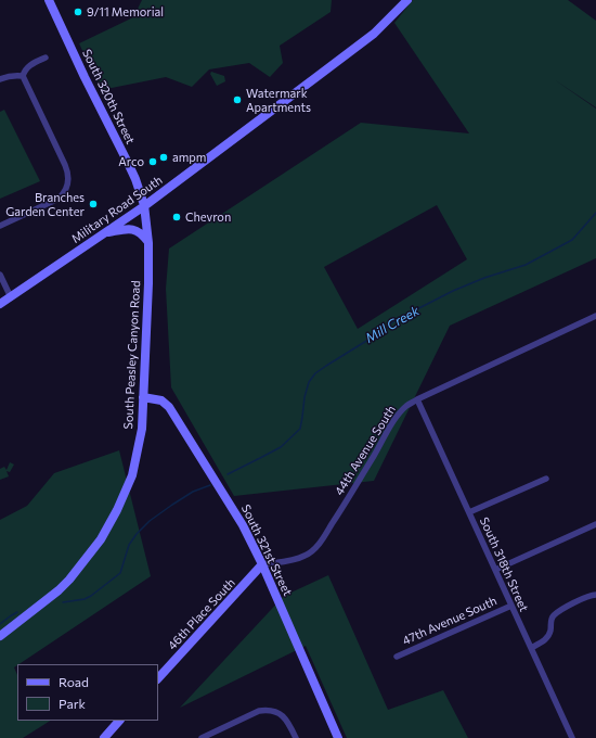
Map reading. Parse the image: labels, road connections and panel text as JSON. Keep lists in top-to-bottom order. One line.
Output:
{"streets":{"main road":["South 320th Street","Military Road South","South Peasley Canyon Road","South 321st Street","46th Place South"],"street":["44th Avenue South","South 318th Street","47th Avenue South"]},"crossings":[["South 320th Street","Military Road South"],["South 320th Street","South Peasley Canyon Road"],["Military Road South","South Peasley Canyon Road"],["South Peasley Canyon Road","South 321st Street"],["44th Avenue South","South 321st Street"],["44th Avenue South","South 318th Street"],["44th Avenue South","46th Place South"],["South 321st Street","46th Place South"],["South 318th Street","47th Avenue South"]],"water":["Mill Creek"],"places":["9/11 Memorial","Watermark Apartments","ampm","Arco","Branches Garden Center","Chevron"],"legend":["Road","Park"]}
